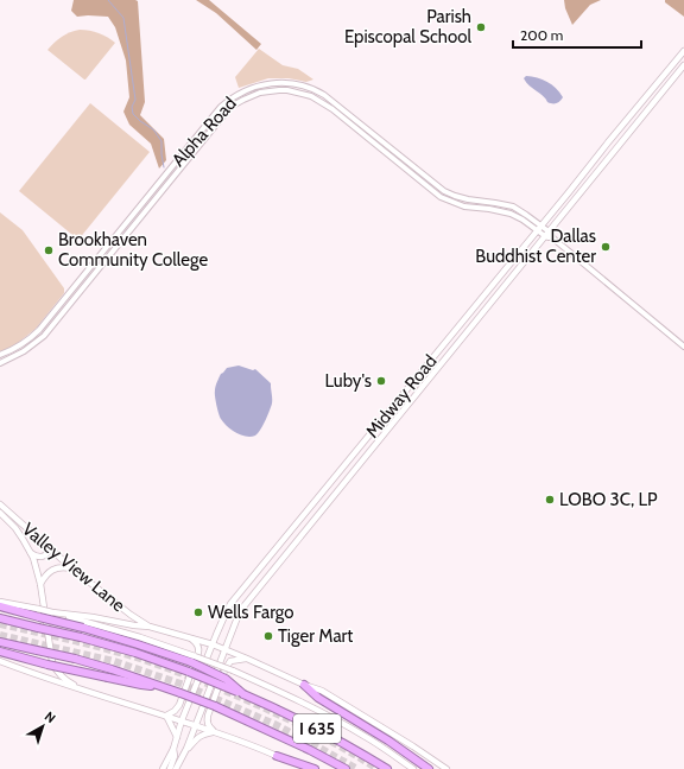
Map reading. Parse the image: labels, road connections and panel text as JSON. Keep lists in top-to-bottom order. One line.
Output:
{"streets":{"highway":["I 635"],"main road":["Midway Road","Valley View Lane"],"street":["Alpha Road"]},"crossings":[["Alpha Road","Midway Road"]],"places":["Parish Episcopal School","Dallas Buddhist Center","Brookhaven Community College","Luby's","LOBO 3C, LP","Wells Fargo","Tiger Mart"],"scale_bar":"200 m","north":"top right"}
